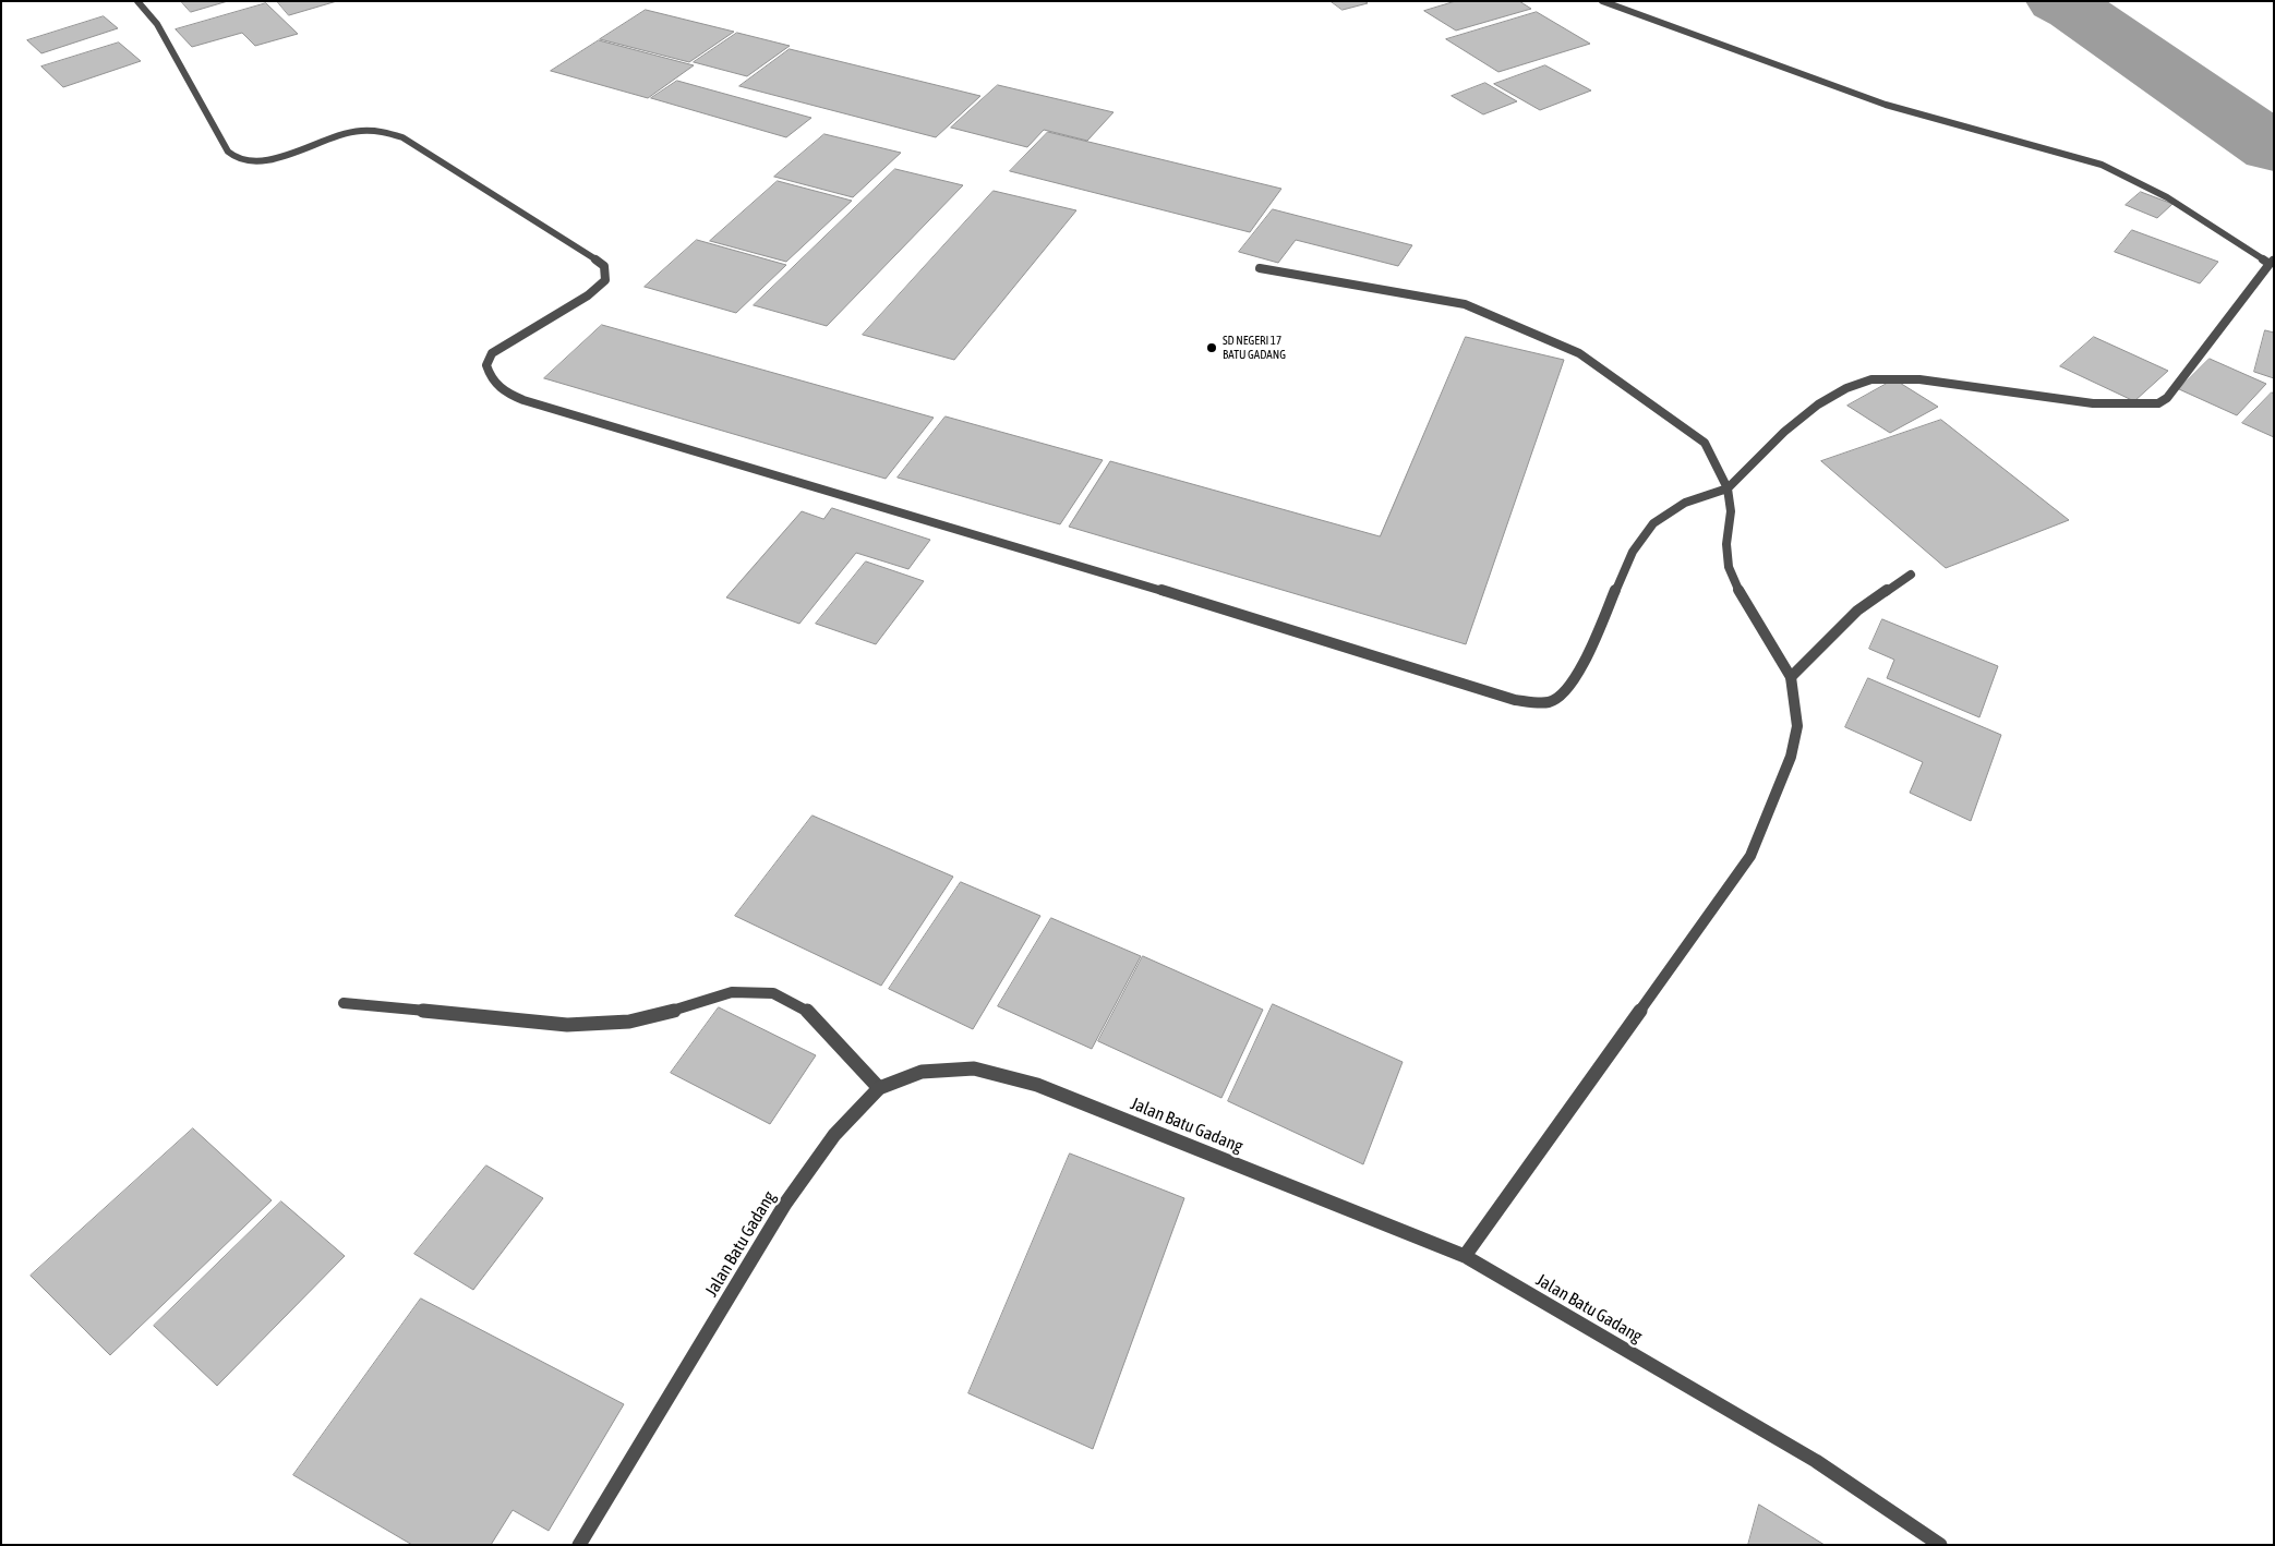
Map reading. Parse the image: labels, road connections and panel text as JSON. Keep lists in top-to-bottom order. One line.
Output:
{"streets":{"street":["Jalan Batu Gadang"]},"places":["SD NEGERI 17 BATU GADANG"]}
